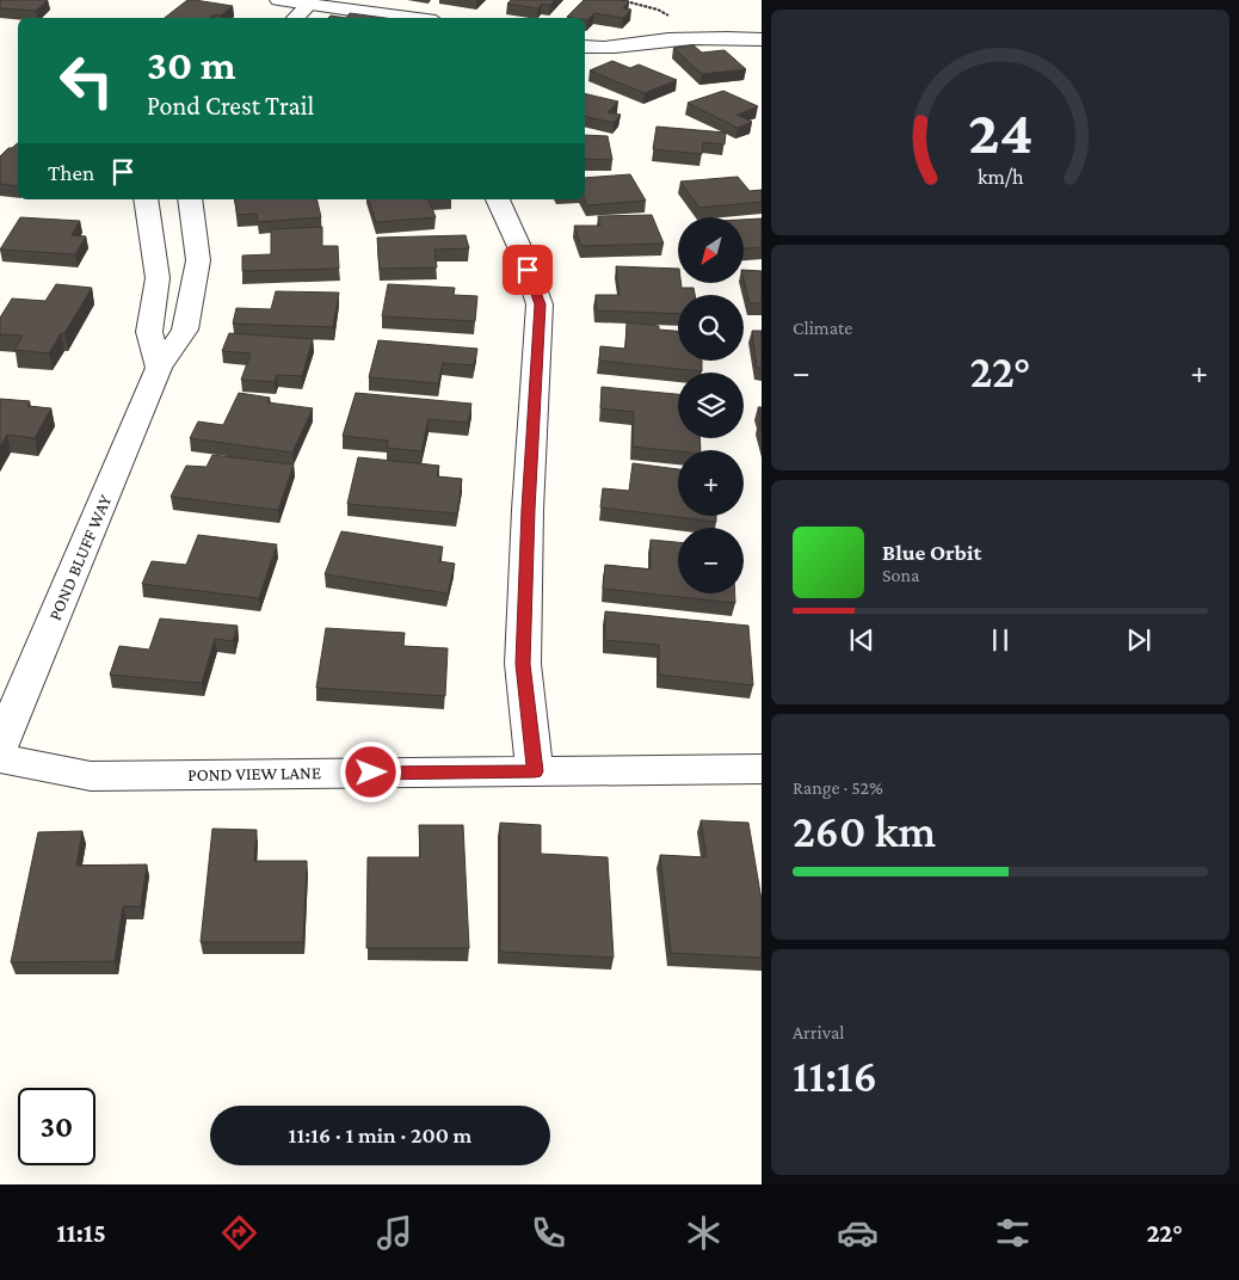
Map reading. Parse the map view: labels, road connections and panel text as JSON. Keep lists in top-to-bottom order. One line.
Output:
{"streets":{"street":["POND BLUFF WAY","POND VIEW LANE"]},"north":"bottom left","page":{"turn":["30 m","Pond Crest Trail"],"then":"Then","map_buttons":["+","−"],"tile":["Climate",["Range · 52%","260 km"],["Arrival","11:16"]],"heat":["−","22°","+"],"song":["Blue Orbit","Sona"],"limit":"30","trip":"11:16 · 1 min · 200 m","tabs":["11:15","22°"],"gauge":["24","km/h"]}}
